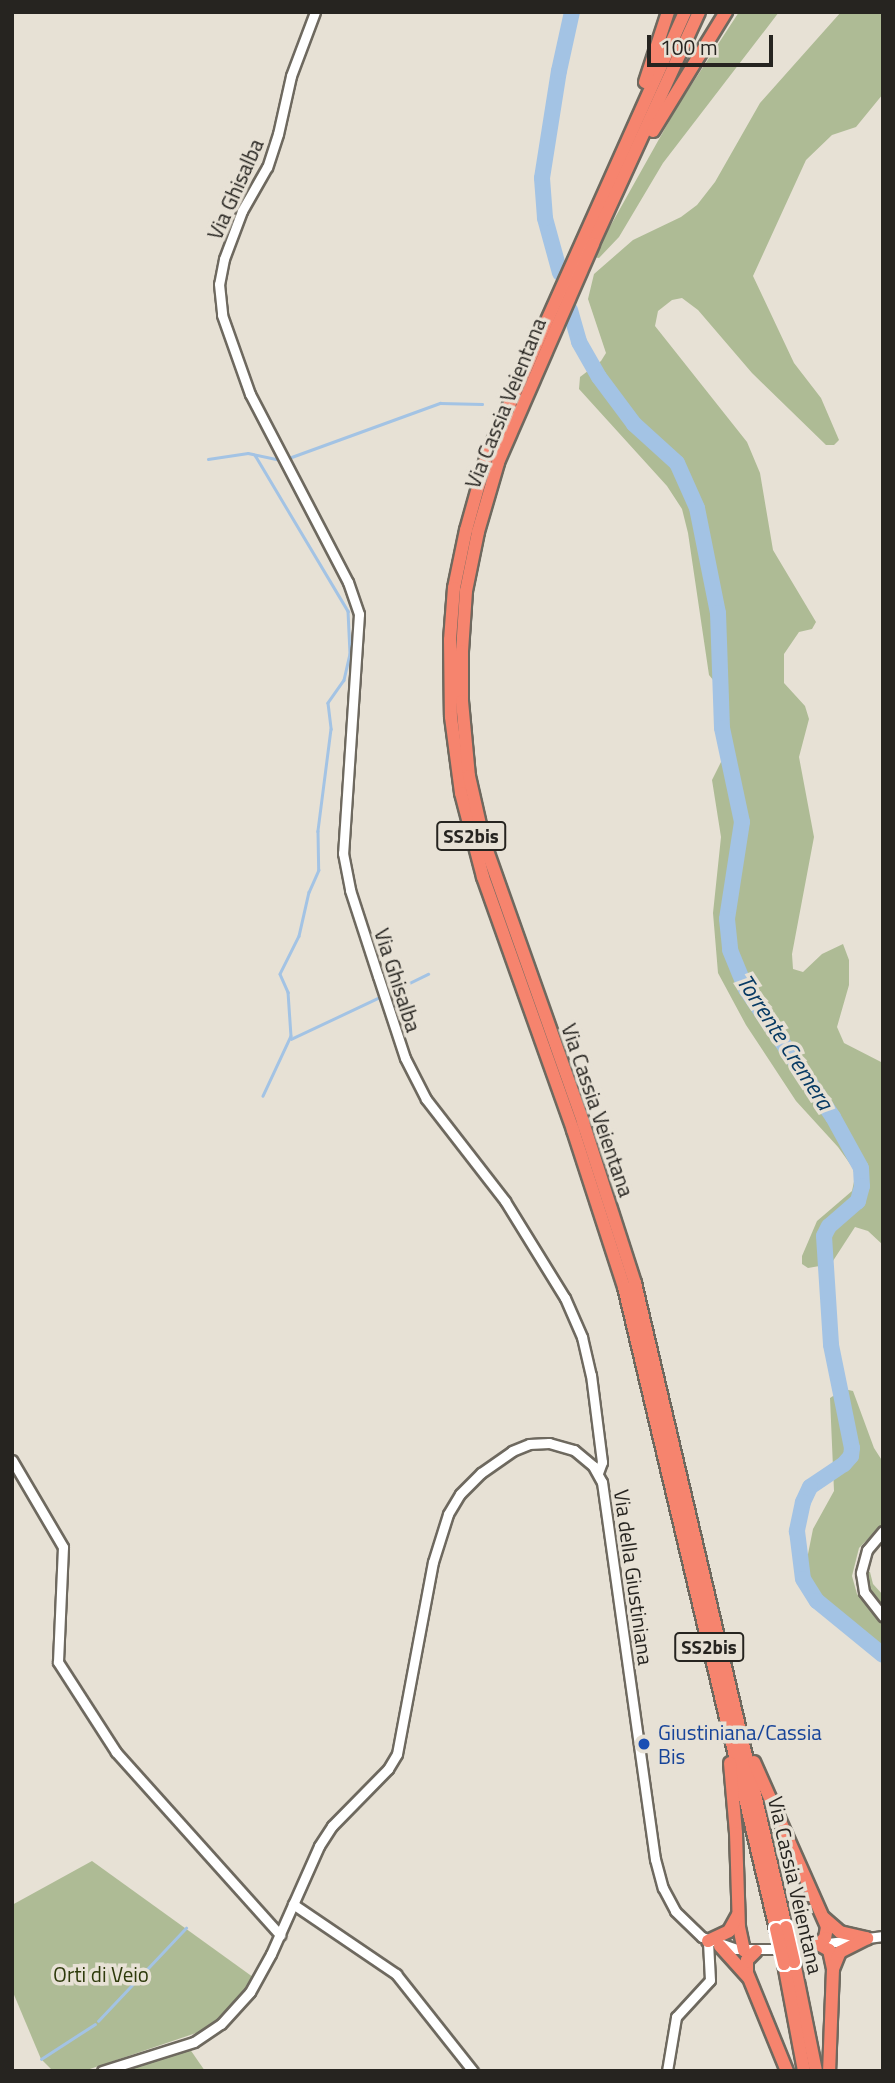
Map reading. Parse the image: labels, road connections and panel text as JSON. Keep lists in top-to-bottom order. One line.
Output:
{"streets":{"highway":["Via Cassia Veientana","SS2bis"],"street":["Via Ghisalba","Via della Giustiniana"]},"crossings":[["Via Ghisalba","Via della Giustiniana"]],"water":["Torrente Cremera"],"parks":["Orti di Veio"],"places":["Giustiniana/Cassia Bis"],"scale_bar":"100 m"}
